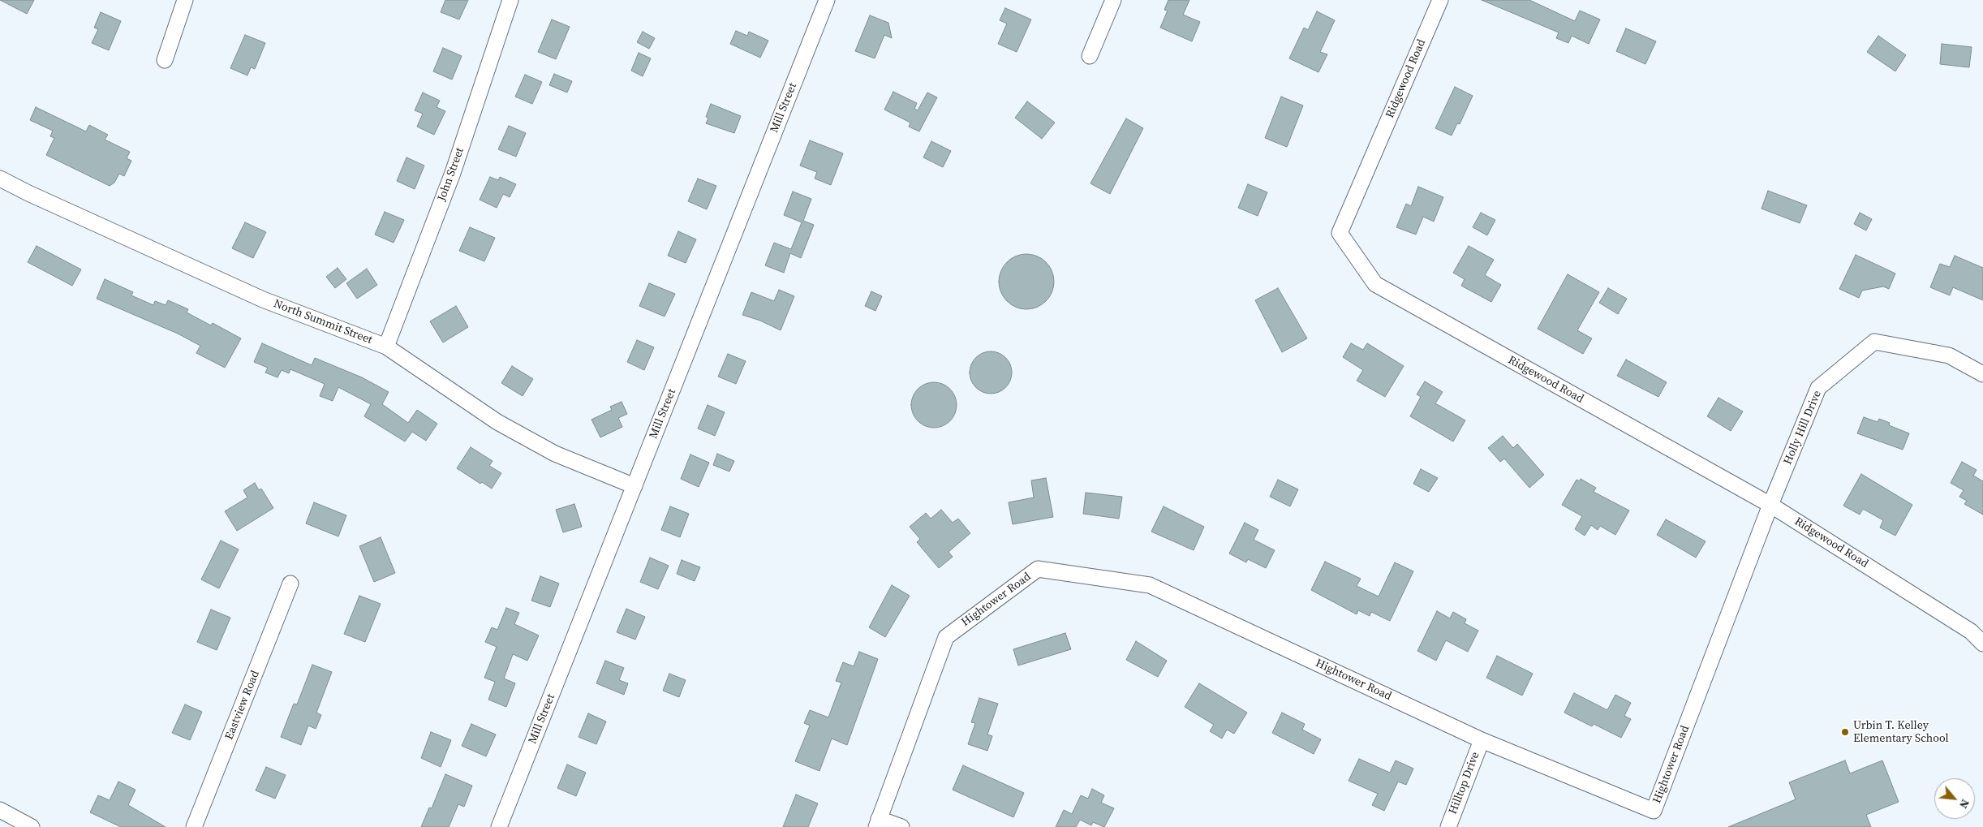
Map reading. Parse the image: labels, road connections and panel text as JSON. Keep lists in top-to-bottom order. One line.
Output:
{"streets":{"street":["Ridgewood Road","Mill Street","John Street","North Summit Street","Holly Hill Drive","Hightower Road","Eastview Road","Hilltop Drive"]},"crossings":[["Ridgewood Road","Holly Hill Drive"],["Ridgewood Road","Hightower Road"],["Mill Street","North Summit Street"],["John Street","North Summit Street"],["Holly Hill Drive","Hightower Road"],["Hightower Road","Hilltop Drive"]],"places":["Urbin T. Kelley Elementary School"],"north":"bottom right"}
